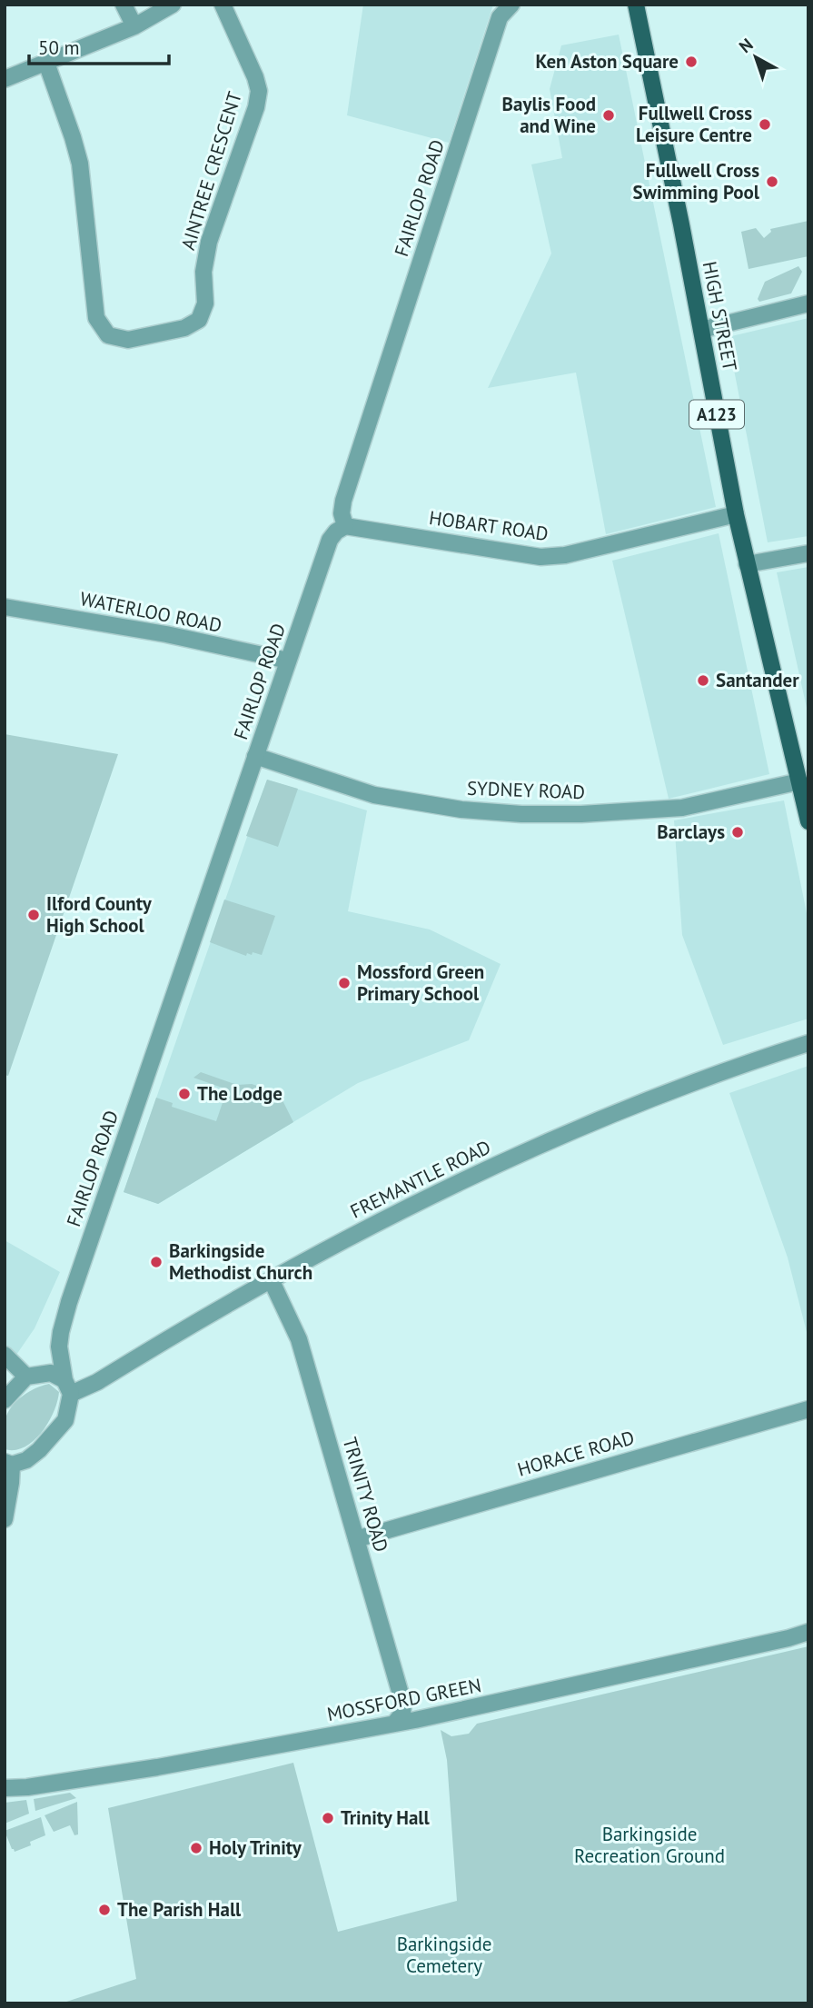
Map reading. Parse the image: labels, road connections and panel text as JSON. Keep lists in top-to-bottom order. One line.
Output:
{"streets":{"main road":["HIGH STREET","A123"],"street":["AINTREE CRESCENT","FAIRLOP ROAD","HOBART ROAD","WATERLOO ROAD","SYDNEY ROAD","FREMANTLE ROAD","HORACE ROAD","TRINITY ROAD","MOSSFORD GREEN"]},"crossings":[["FAIRLOP ROAD","HOBART ROAD"],["FAIRLOP ROAD","WATERLOO ROAD"],["FAIRLOP ROAD","SYDNEY ROAD"],["FAIRLOP ROAD","FREMANTLE ROAD"],["HIGH STREET","HOBART ROAD"],["HIGH STREET","SYDNEY ROAD"],["FREMANTLE ROAD","TRINITY ROAD"],["HORACE ROAD","TRINITY ROAD"],["TRINITY ROAD","MOSSFORD GREEN"]],"parks":["Barkingside Recreation Ground","Barkingside Cemetery"],"places":["Ken Aston Square","Baylis Food and Wine","Fullwell Cross Leisure Centre","Fullwell Cross Swimming Pool","Santander","Barclays","Ilford County High School","Mossford Green Primary School","The Lodge","Barkingside Methodist Church","Trinity Hall","Holy Trinity","The Parish Hall"],"scale_bar":"50 m","north":"top left"}
